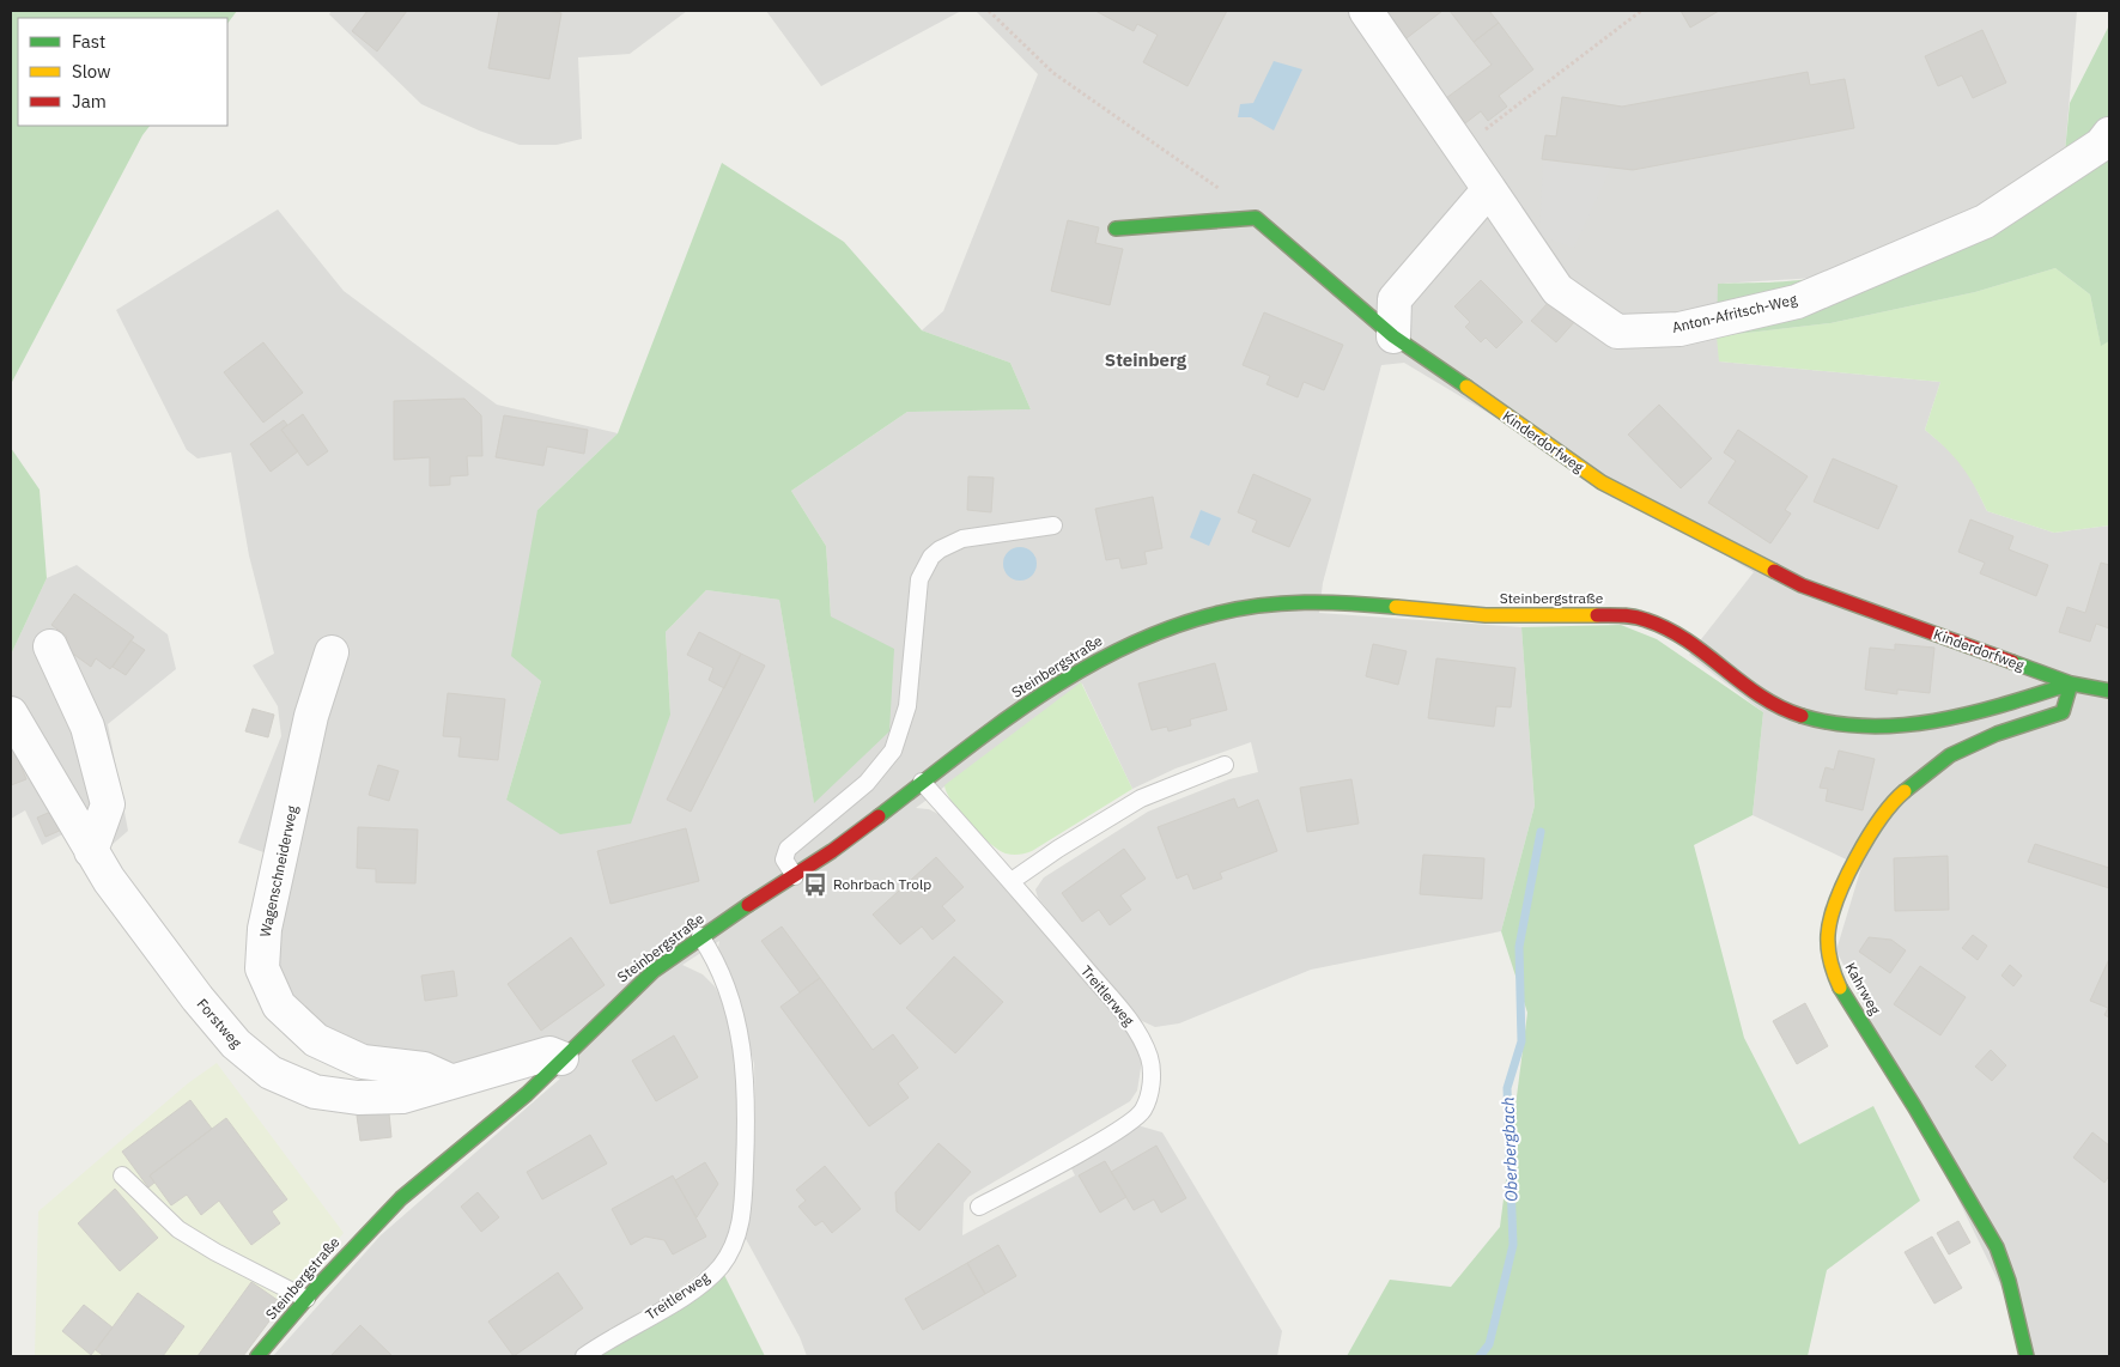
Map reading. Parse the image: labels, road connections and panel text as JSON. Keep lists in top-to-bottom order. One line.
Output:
{"streets":{"main road":["Kinderdorfweg","Steinbergstraße","Kahrweg"],"street":["Anton-Afritsch-Weg","Wagenschneiderweg","Forstweg"],"lane":["Treitlerweg"]},"crossings":[["Kinderdorfweg","Steinbergstraße"],["Kinderdorfweg","Kahrweg"],["Steinbergstraße","Kahrweg"],["Steinbergstraße","Treitlerweg"],["Steinbergstraße","Forstweg"],["Wagenschneiderweg","Forstweg"]],"districts":["Steinberg"],"water":["Oberbergbach"],"places":{"bus stop":["Rohrbach Trolp"]},"legend":["Fast","Slow","Jam"]}
